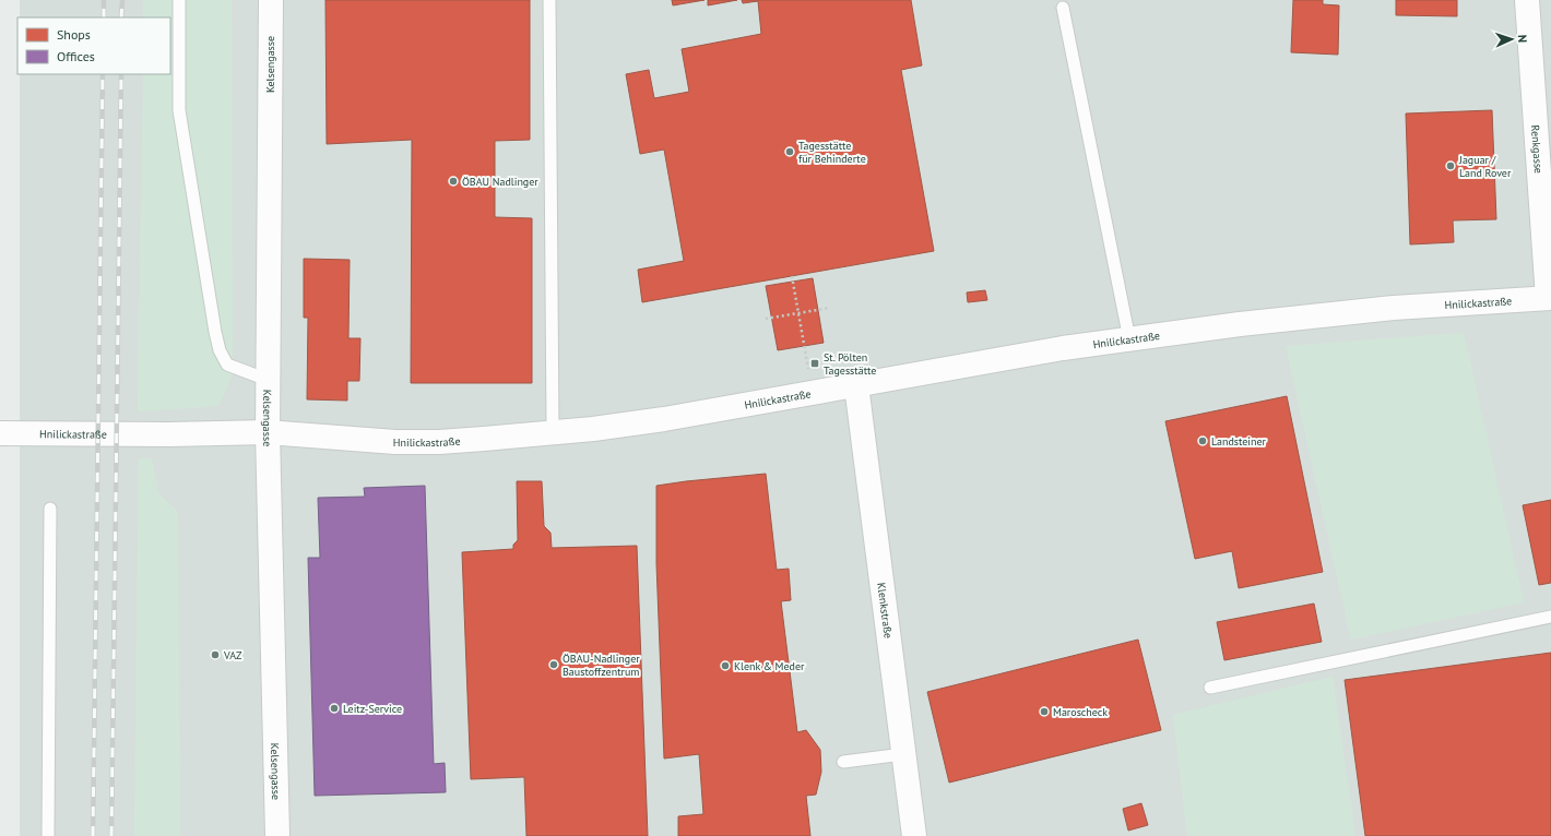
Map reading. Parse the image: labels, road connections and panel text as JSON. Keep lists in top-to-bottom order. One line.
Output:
{"streets":{"street":["Kelsengasse","Renkgasse","Hnilickastraße","Klenkstraße"]},"crossings":[["Kelsengasse","Hnilickastraße"],["Renkgasse","Hnilickastraße"],["Hnilickastraße","Klenkstraße"]],"places":{"other":["Tagesstätte für Behinderte","Jaguar / Land Rover","ÖBAU Nadlinger","Landsteiner","VAZ","ÖBAU-Nadlinger Baustoffzentrum","Klenk & Meder","Leitz-Service","Maroscheck"],"transit":["St. Pölten Tagesstätte"]},"legend":["Shops","Offices"],"north":"right"}
